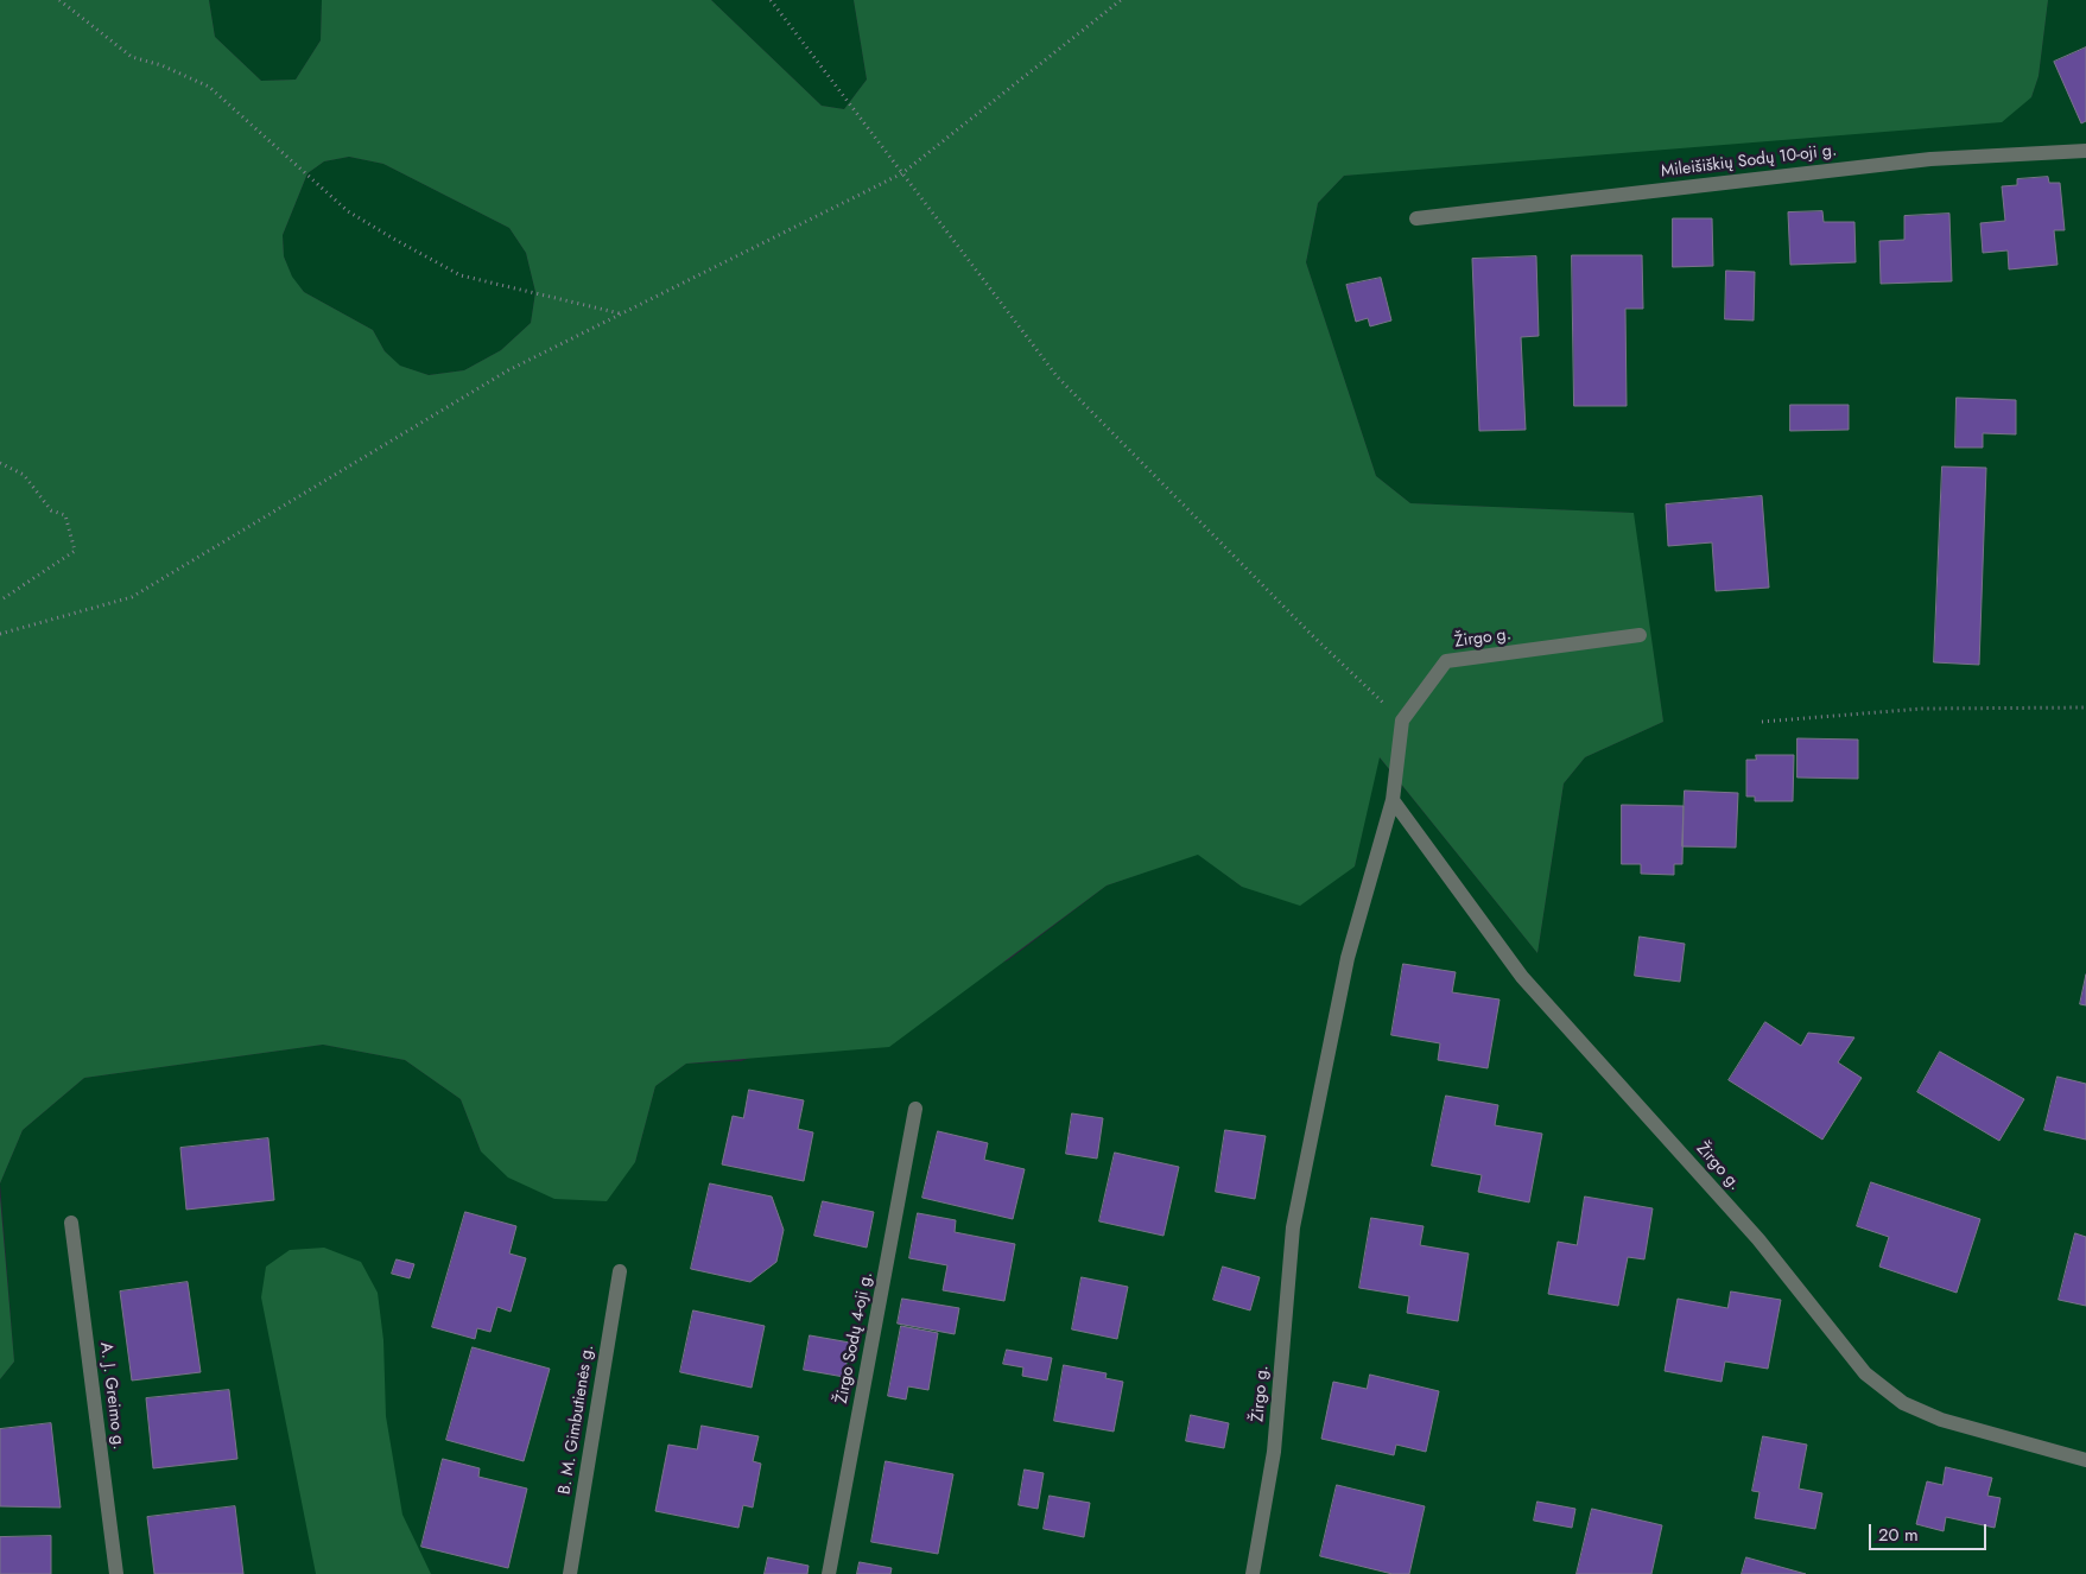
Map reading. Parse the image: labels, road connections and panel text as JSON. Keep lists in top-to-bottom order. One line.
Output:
{"streets":{"street":["Mileišiškių Sodų 10-oji g.","Žirgo g.","Žirgo Sodų 4-oji g.","A. J. Greimo g.","B. M. Gimbutienės g."]},"scale_bar":"20 m"}
